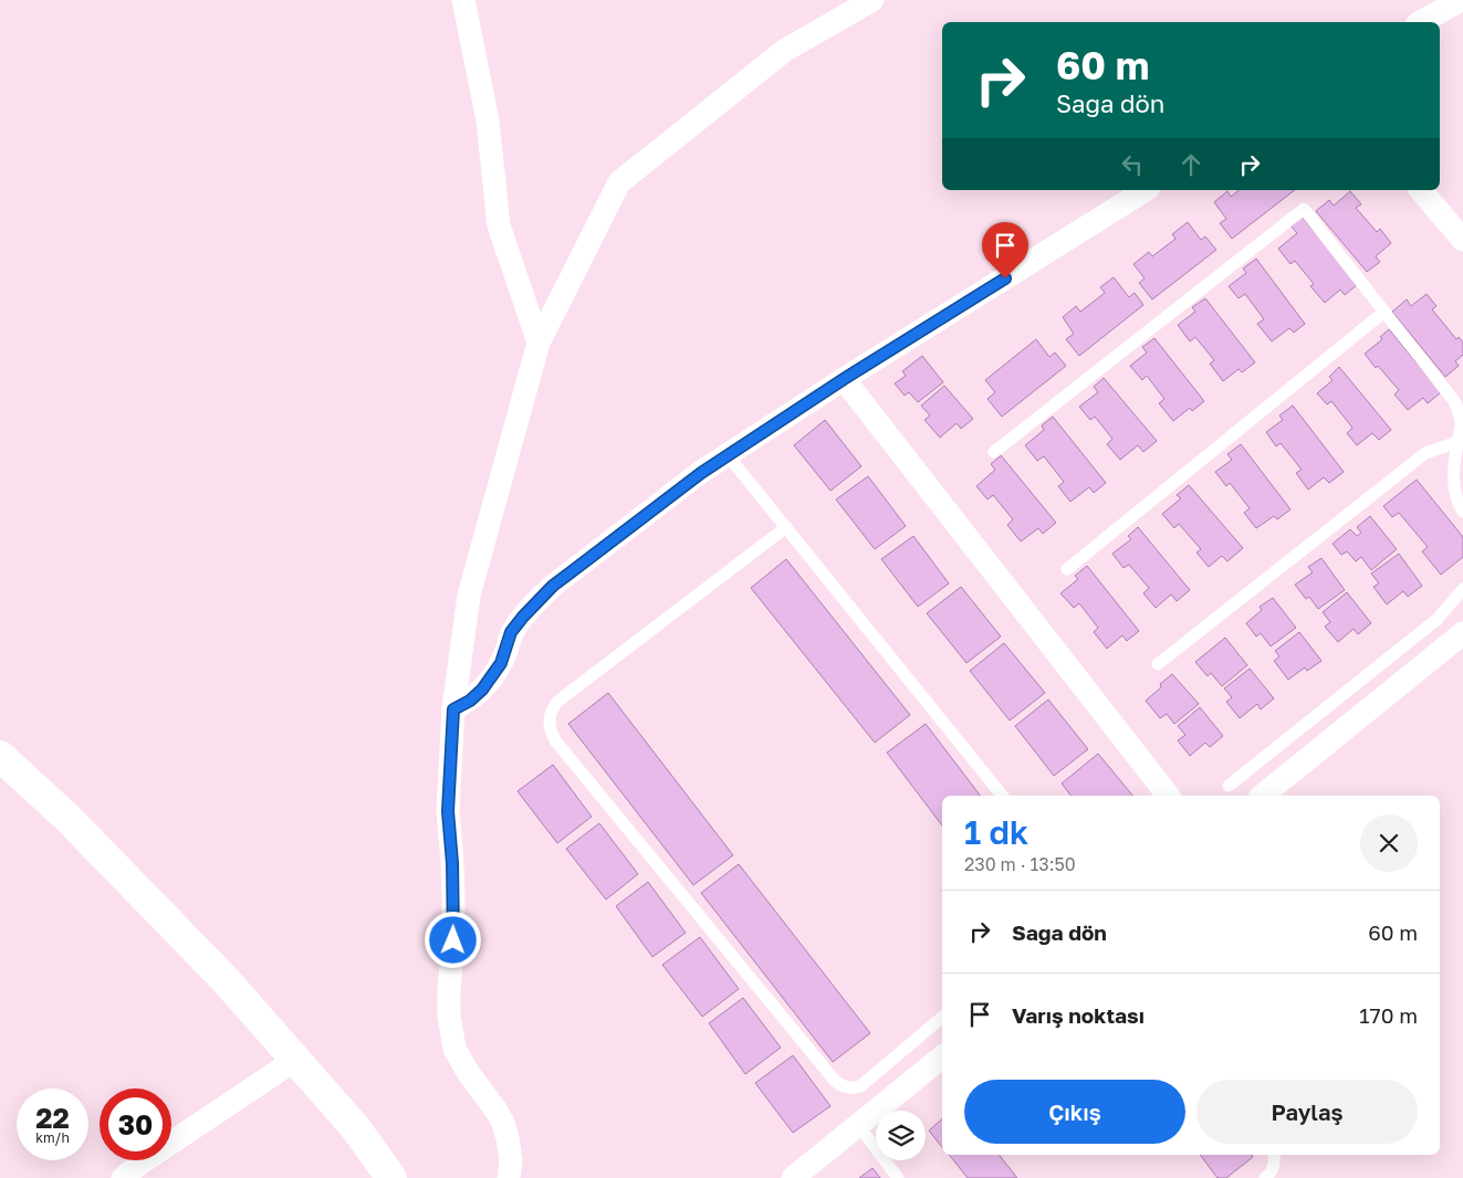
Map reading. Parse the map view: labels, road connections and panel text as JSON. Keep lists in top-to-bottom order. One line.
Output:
{"page":{"turn":["60 m","Sağa dön"],"heading":["1 dk","230 m · 13:50"],"list":[{"name":"Sağa dön","value":"60 m"},{"name":"Varış noktası","value":"170 m"}],"buttons":["Çıkış","Paylaş"],"speed":"22 km/h","limit":"30"}}
